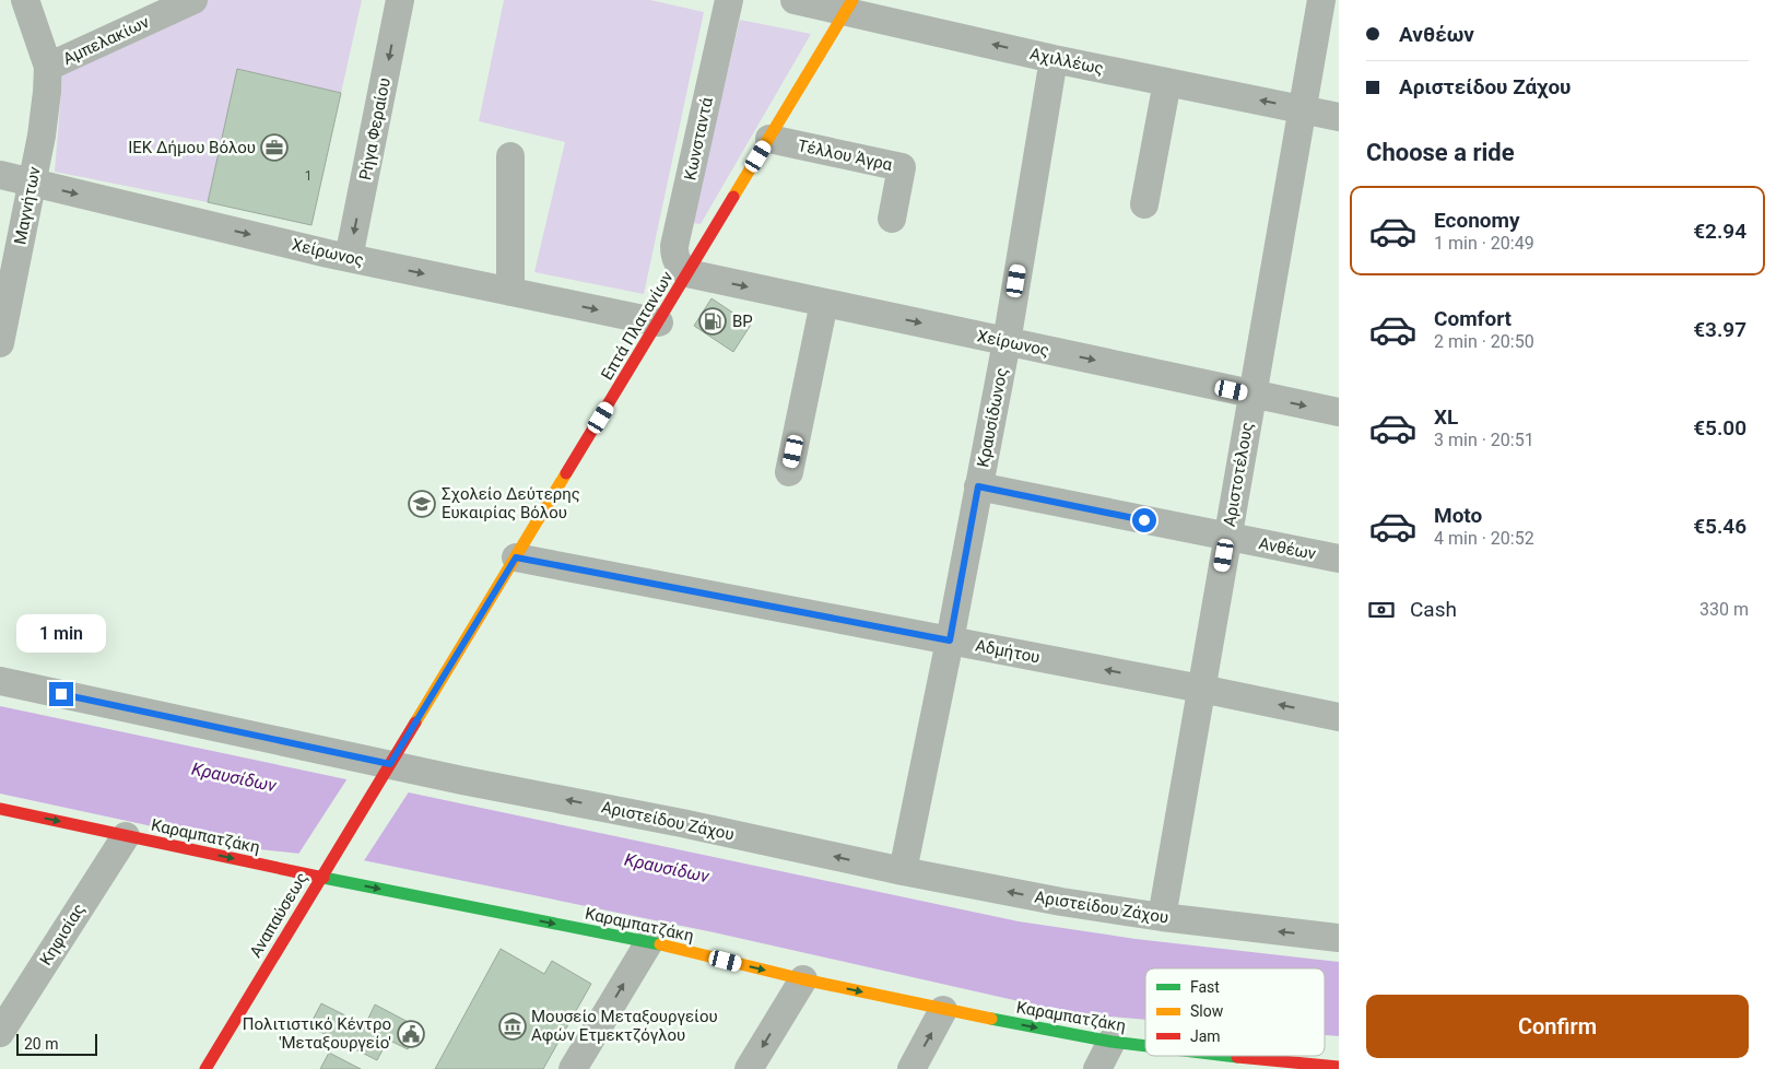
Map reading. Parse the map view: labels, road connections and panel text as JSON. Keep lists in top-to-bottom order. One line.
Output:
{"streets":{"street":["Αμπελακίων","Αχιλλέως","Ρήγα Φεραίου","Κωνσταντά","Τέλλου Άγρα","Μαγνήτων","Χείρωνος","Επτά Πλατανίων","Κραυσίδωνος","Αριστοτέλους","Ανθέων","Αδμήτου","Αριστείδου Ζάχου","Καραμπατζάκη","Αναπαύσεως","Κηφισίας"]},"crossings":[["Αμπελακίων","Μαγνήτων"],["Αχιλλέως","Επτά Πλατανίων"],["Αχιλλέως","Κραυσίδωνος"],["Αχιλλέως","Αριστοτέλους"],["Ρήγα Φεραίου","Χείρωνος"],["Κωνσταντά","Χείρωνος"],["Κωνσταντά","Επτά Πλατανίων"],["Τέλλου Άγρα","Επτά Πλατανίων"],["Μαγνήτων","Χείρωνος"],["Χείρωνος","Επτά Πλατανίων"],["Χείρωνος","Κραυσίδωνος"],["Χείρωνος","Αριστοτέλους"],["Επτά Πλατανίων","Αδμήτου"],["Επτά Πλατανίων","Αριστείδου Ζάχου"],["Επτά Πλατανίων","Αναπαύσεως"],["Κραυσίδωνος","Ανθέων"],["Κραυσίδωνος","Αδμήτου"],["Κραυσίδωνος","Αριστείδου Ζάχου"],["Αριστοτέλους","Ανθέων"],["Αριστοτέλους","Αδμήτου"],["Αριστοτέλους","Αριστείδου Ζάχου"],["Αριστείδου Ζάχου","Αναπαύσεως"],["Καραμπατζάκη","Αναπαύσεως"],["Καραμπατζάκη","Κηφισίας"]],"one_way":["Αχιλλέως","Χείρωνος","Αδμήτου","Αριστείδου Ζάχου","Καραμπατζάκη"],"water":["Κραυσίδων"],"places":{"office":["ΙΕΚ Δήμου Βόλου"],"fuel station":["BP"],"school or university":["Σχολείο Δεύτερης Ευκαιρίας Βόλου"],"museum":["Μουσείο Μεταξουργείου Αφών Ετμεκτζόγλου"],"public building":["Πολιτιστικό Κέντρο 'Μεταξουργείο'"]},"house_numbers":["1"],"legend":["Fast","Slow","Jam"],"scale_bar":"20 m","page":{"banner":["Ανθέων","Αριστείδου Ζάχου"],"heading":"Choose a ride","list":[{"name":"Economy","note":"1 min · 20:49","value":"€2.94"},{"name":"Comfort","note":"2 min · 20:50","value":"€3.97"},{"name":"XL","note":"3 min · 20:51","value":"€5.00"},{"name":"Moto","note":"4 min · 20:52","value":"€5.46"}],"pay":["Cash","330 m"],"bubble":"1 min","buttons":"Confirm","scale":"20 m"}}
